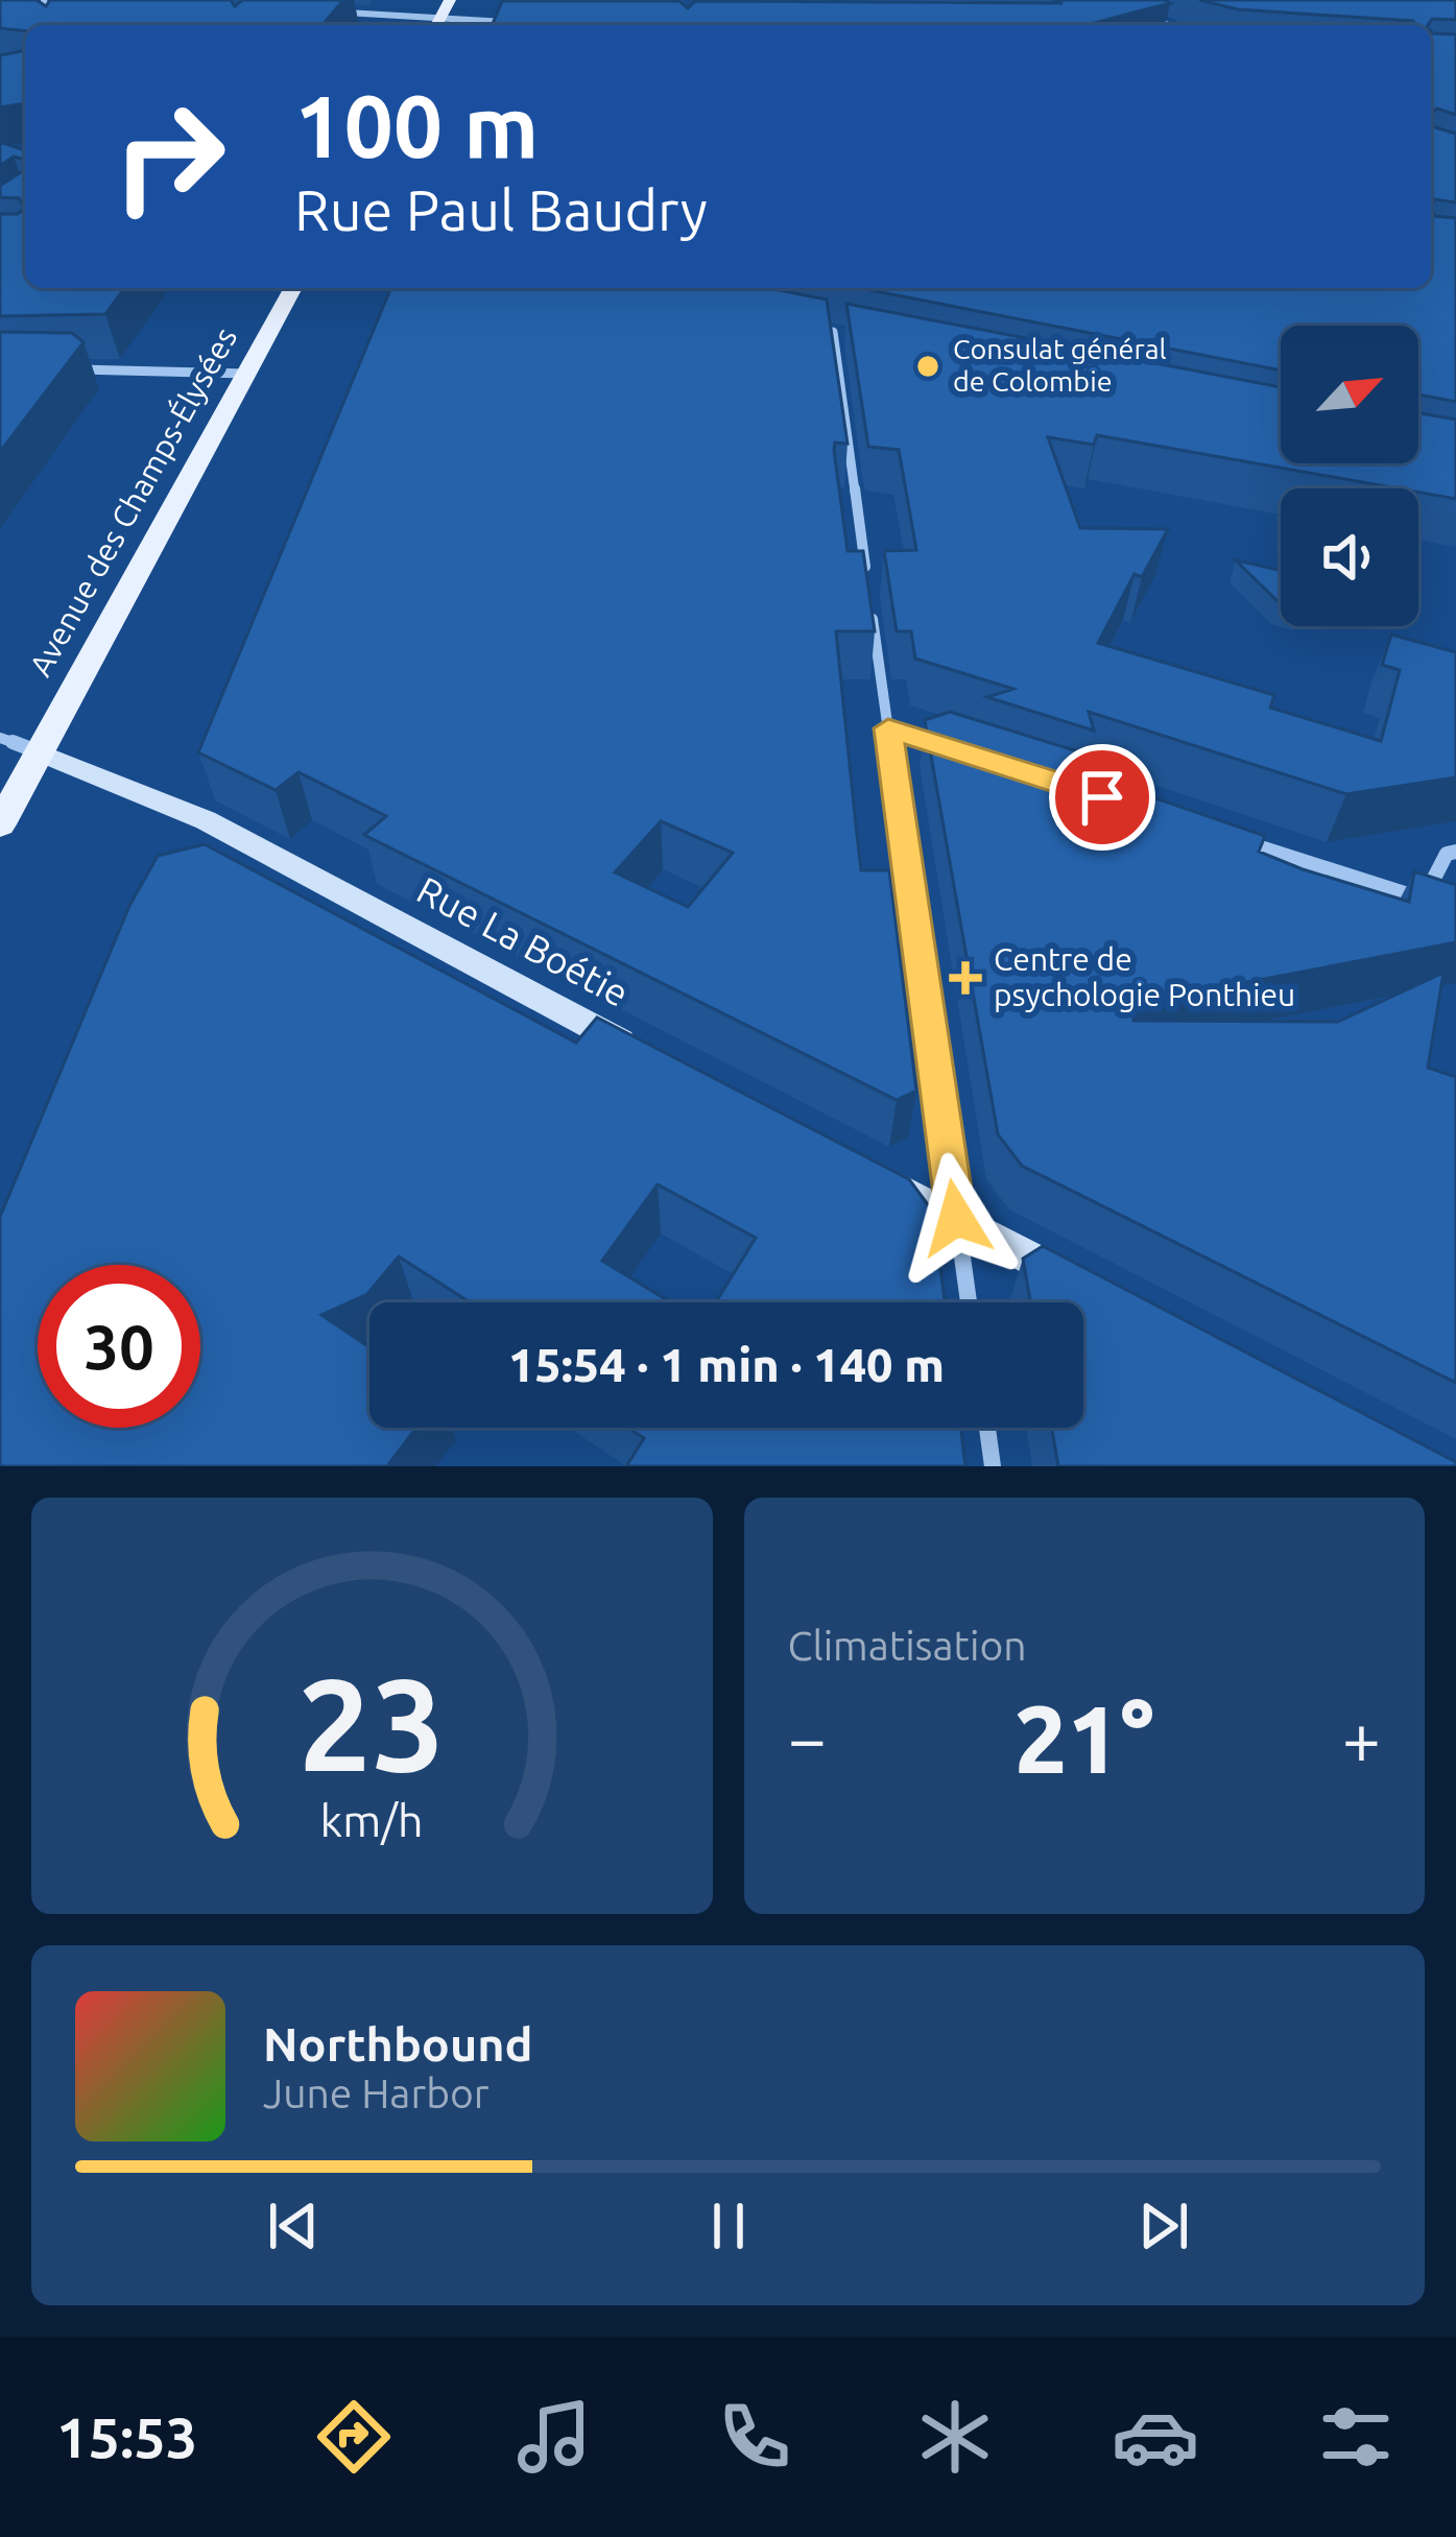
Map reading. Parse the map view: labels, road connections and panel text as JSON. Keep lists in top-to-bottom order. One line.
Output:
{"streets":{"main road":["Avenue des Champs-Élysées"],"street":["Rue La Boétie"]},"crossings":[["Avenue des Champs-Élysées","Rue La Boétie"]],"places":{"other":["Consulat général de Colombie"],"health":["Centre de psychologie Ponthieu"]},"north":"top right","page":{"turn":["100 m","Rue Paul Baudry"],"limit":"30","trip":"15:54 · 1 min · 140 m","tile":"Climatisation","heat":["−","21°","+"],"song":["Northbound","June Harbor"],"tabs":"15:53","gauge":["23","km/h"]}}
